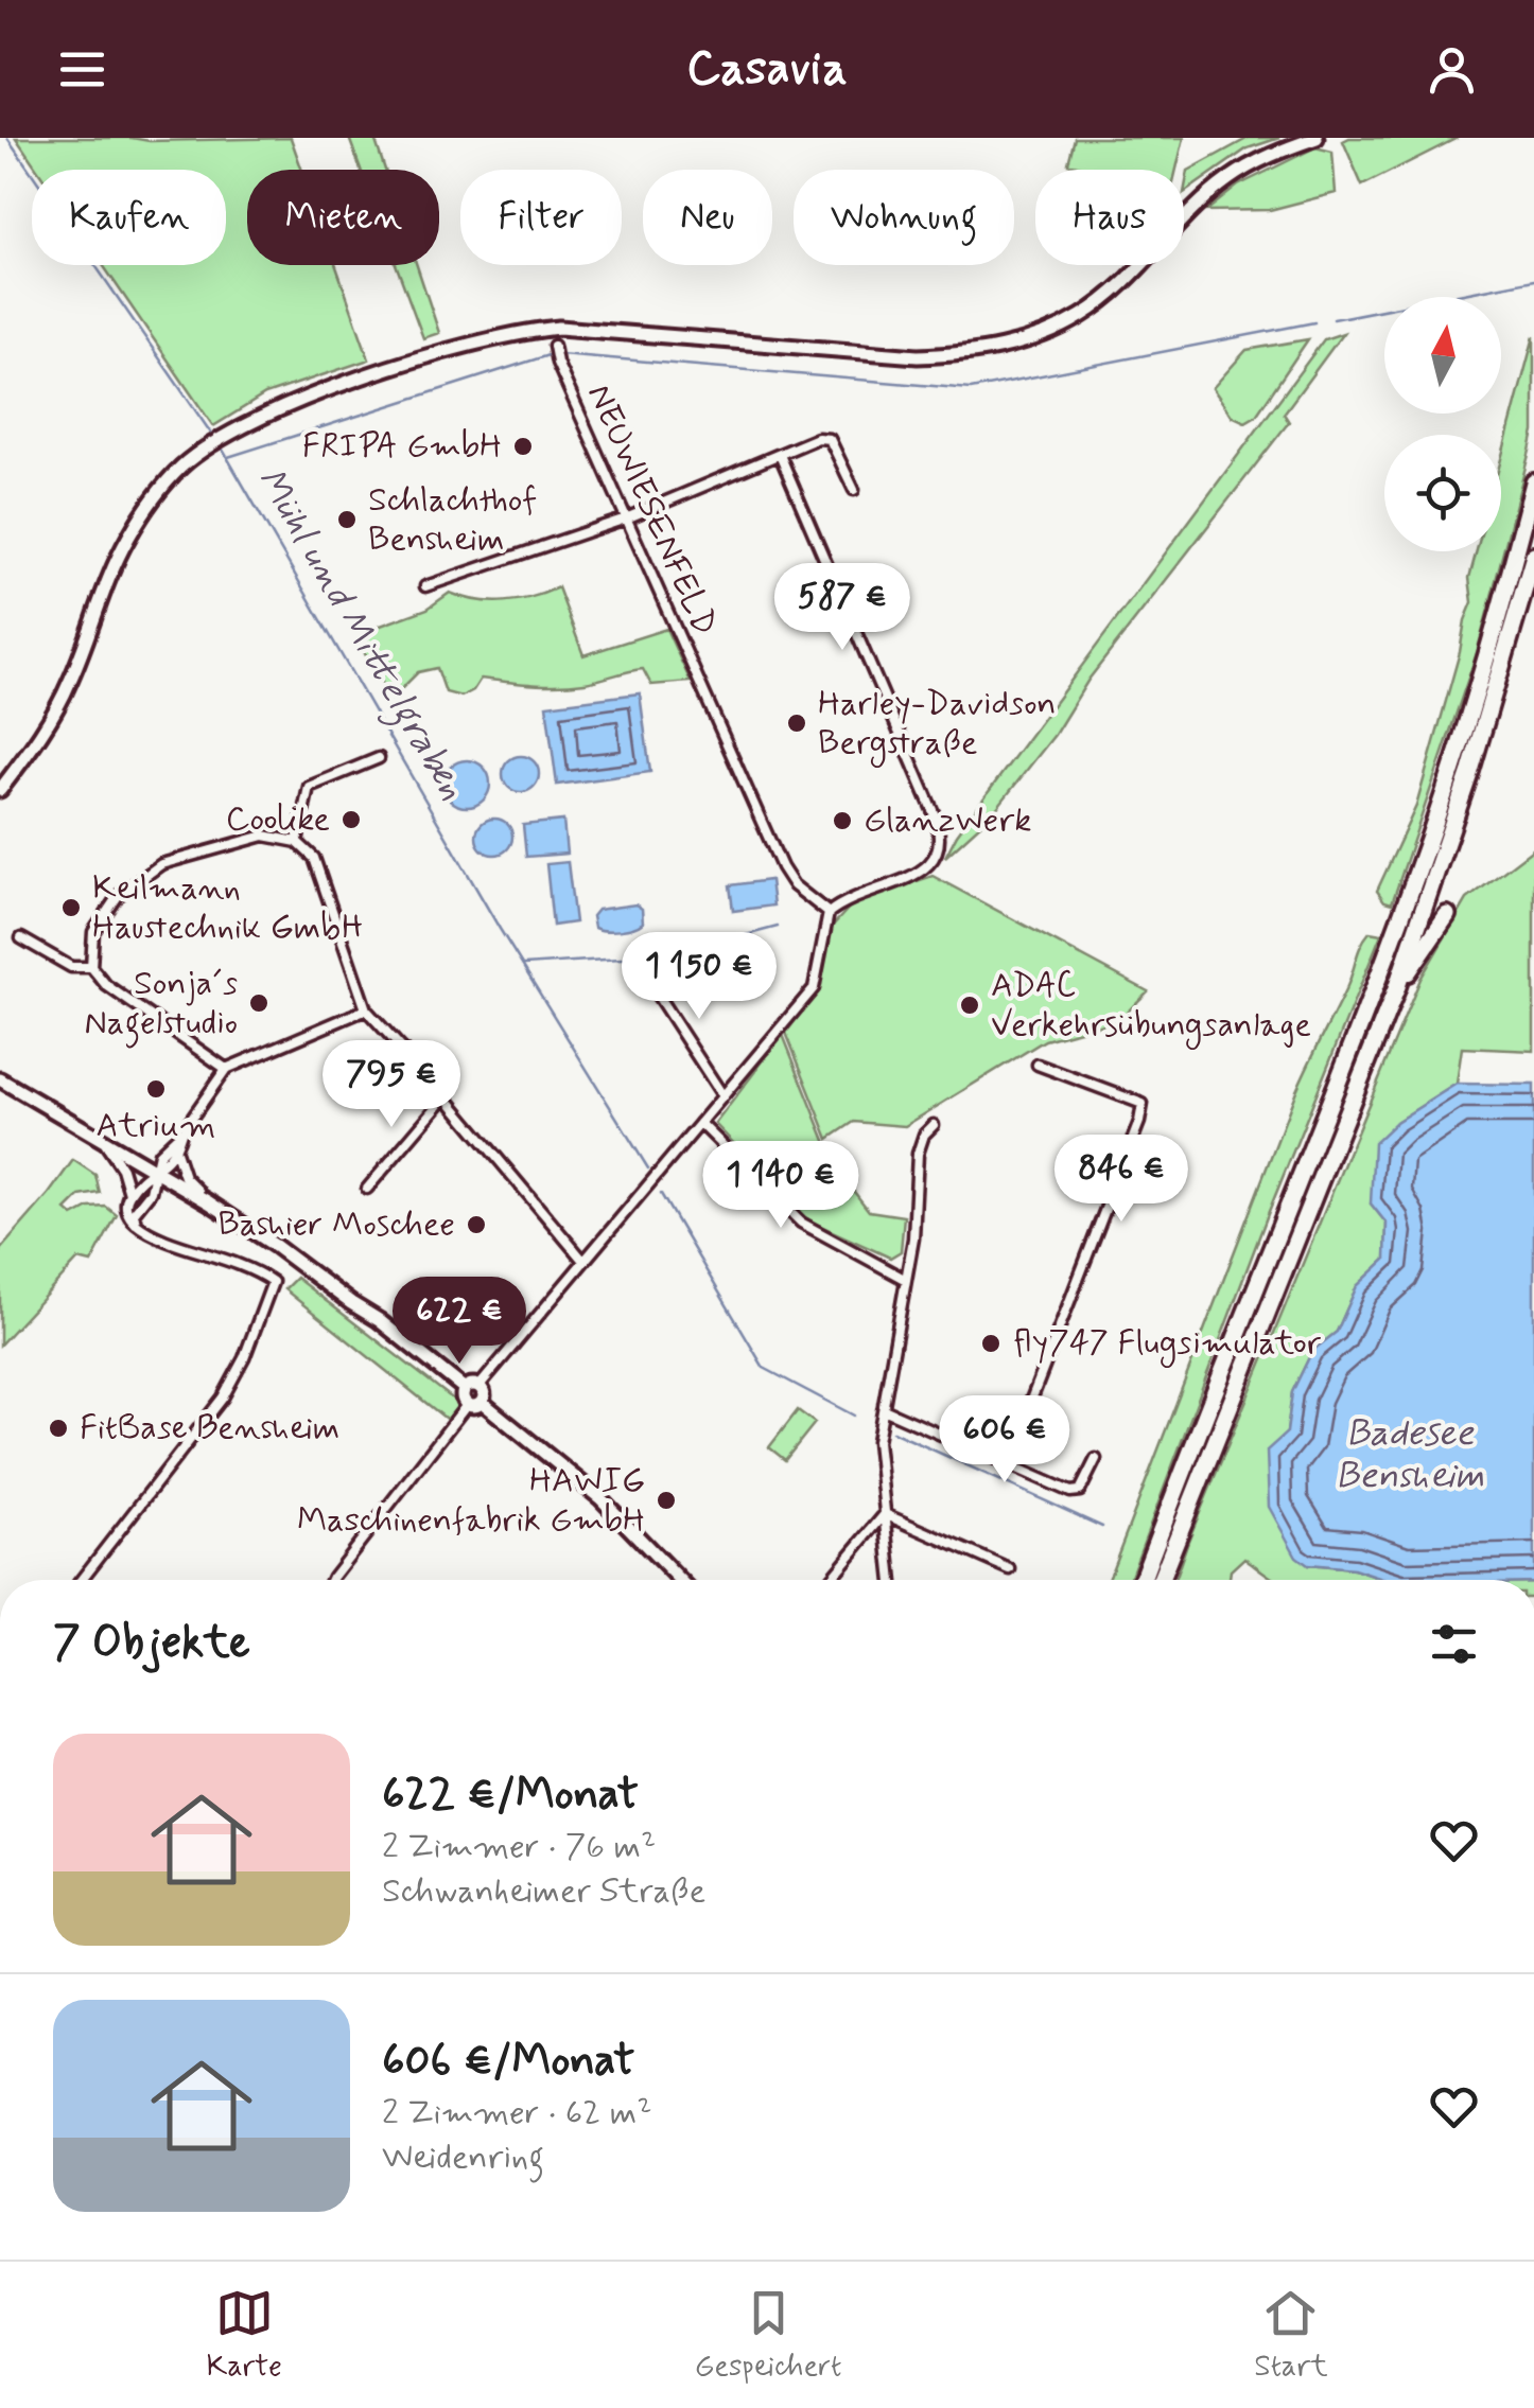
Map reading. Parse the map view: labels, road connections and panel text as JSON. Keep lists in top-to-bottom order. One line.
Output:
{"streets":{"street":["NEUWIESENFELD"]},"water":["Mühl und Mittelgraben","Badesee Bensheim"],"places":["FRIPA GmbH","Schlachthof Bensheim","Harley-Davidson Bergstraße","Coolike","GlanzWerk","Keilmann Haustechnik GmbH","Sonja´s Nagelstudio","ADAC Verkehrsübungsanlage","Atrium","Bashier Moschee","fly747 Flugsimulator","FitBase Bensheim","HAWIG Maschinenfabrik GmbH"],"north":"top","page":{"header":"Casavia","chip":["Kaufen","Mieten","Filter","Neu","Wohnung","Haus"],"price":["587 €","1 150 €","795 €","846 €","1 140 €","622 €","606 €"],"heading":"7 Objekte","list":[{"name":"622 €/Monat","note":"2 Zimmer · 76 m² · Schwanheimer Straße"},{"name":"606 €/Monat","note":"2 Zimmer · 62 m² · Weidenring"}],"tabs":["Karte","Gespeichert","Start"]}}
